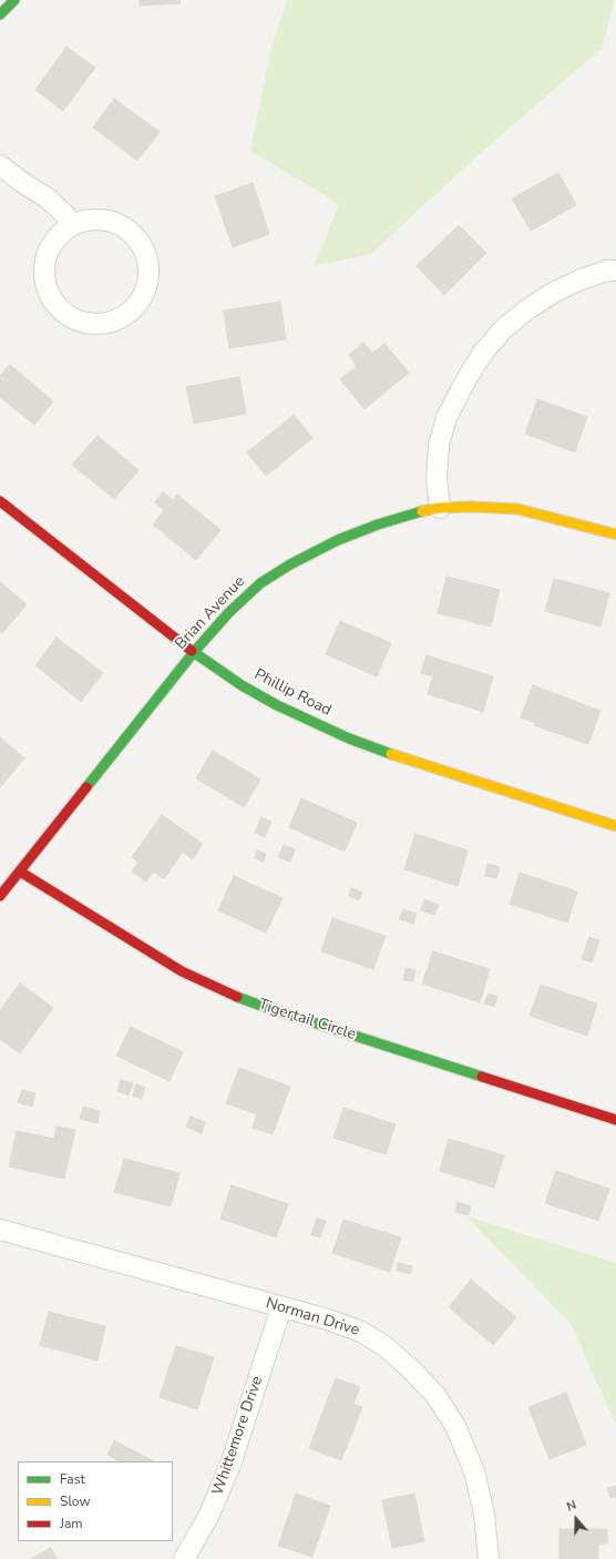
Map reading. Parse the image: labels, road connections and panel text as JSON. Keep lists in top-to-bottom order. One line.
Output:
{"streets":{"street":["Brian Avenue","Phillip Road","Tigertail Circle","Norman Drive","Whittemore Drive"]},"crossings":[["Brian Avenue","Phillip Road"],["Brian Avenue","Tigertail Circle"],["Norman Drive","Whittemore Drive"]],"legend":["Fast","Slow","Jam"],"north":"top"}
